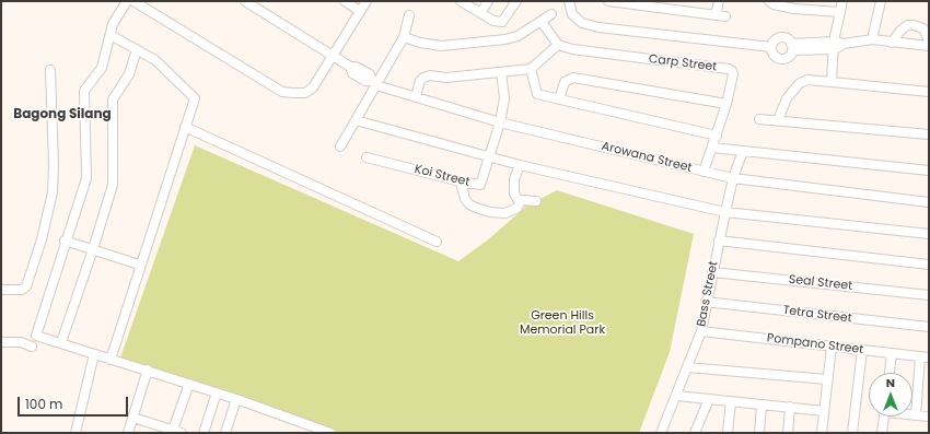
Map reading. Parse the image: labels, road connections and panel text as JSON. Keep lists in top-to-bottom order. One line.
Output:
{"streets":{"street":["Carp Street","Arowana Street","Koi Street","Seal Street","Bass Street","Tetra Street","Pompano Street"]},"crossings":[["Carp Street","Arowana Street"],["Arowana Street","Koi Street"],["Arowana Street","Bass Street"],["Seal Street","Bass Street"],["Bass Street","Tetra Street"],["Bass Street","Pompano Street"]],"districts":["Bagong Silang"],"parks":["Green Hills Memorial Park"],"scale_bar":"100 m","north":"top"}
